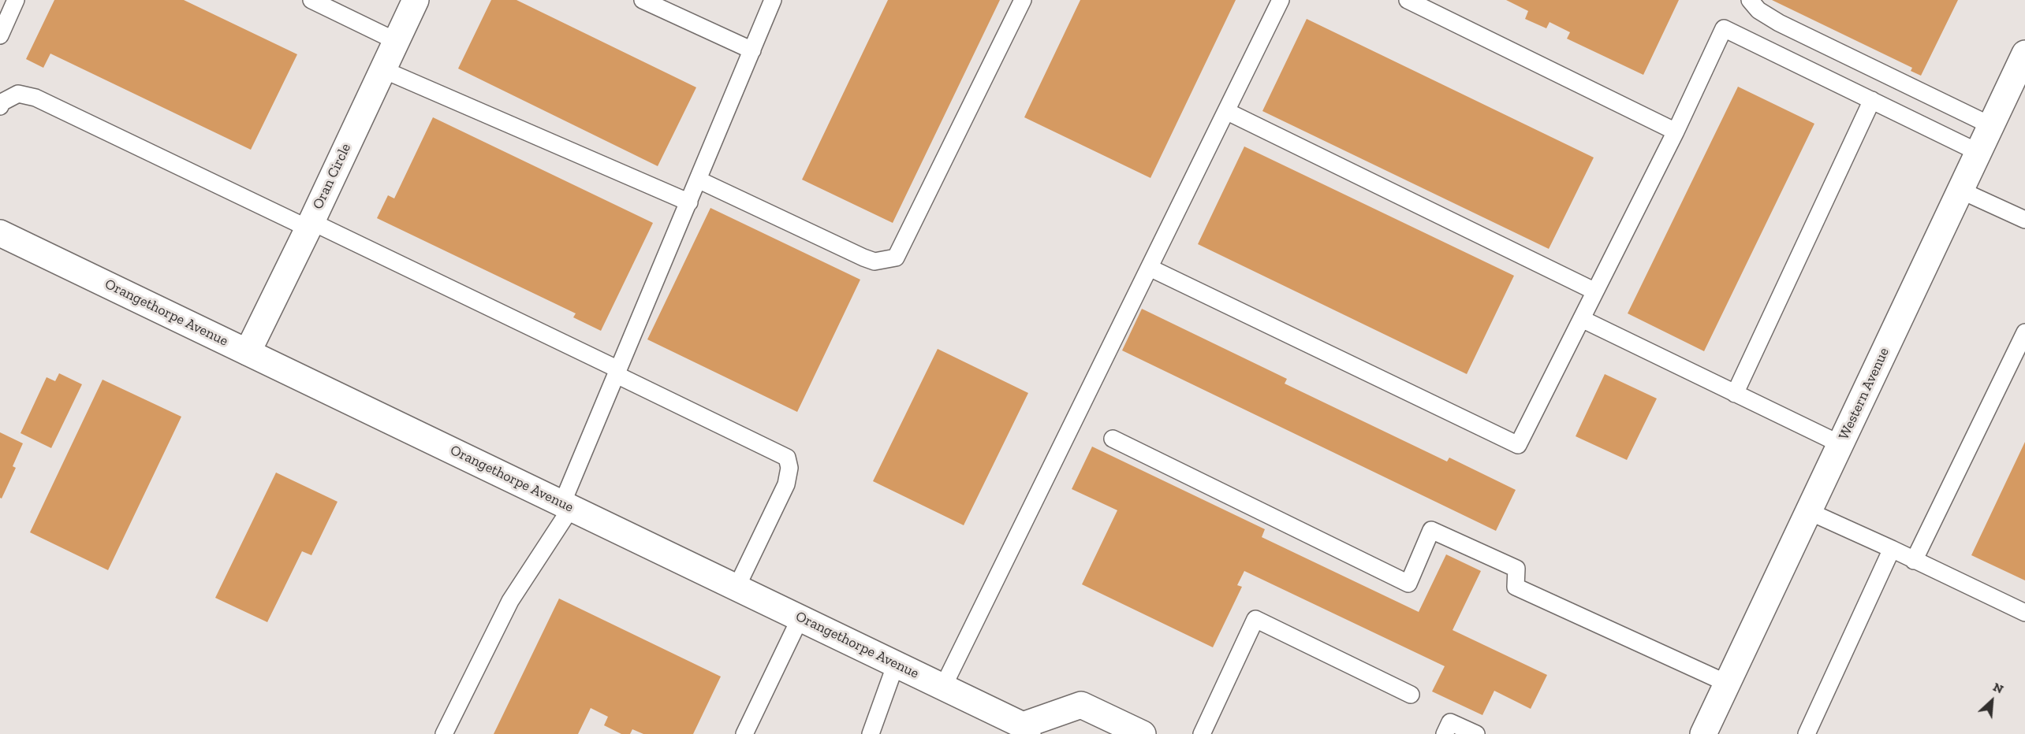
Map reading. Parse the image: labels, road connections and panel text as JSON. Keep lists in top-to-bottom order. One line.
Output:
{"streets":{"main road":["Oran Circle","Orangethorpe Avenue","Western Avenue"]},"crossings":[["Oran Circle","Orangethorpe Avenue"]],"north":"top right"}
